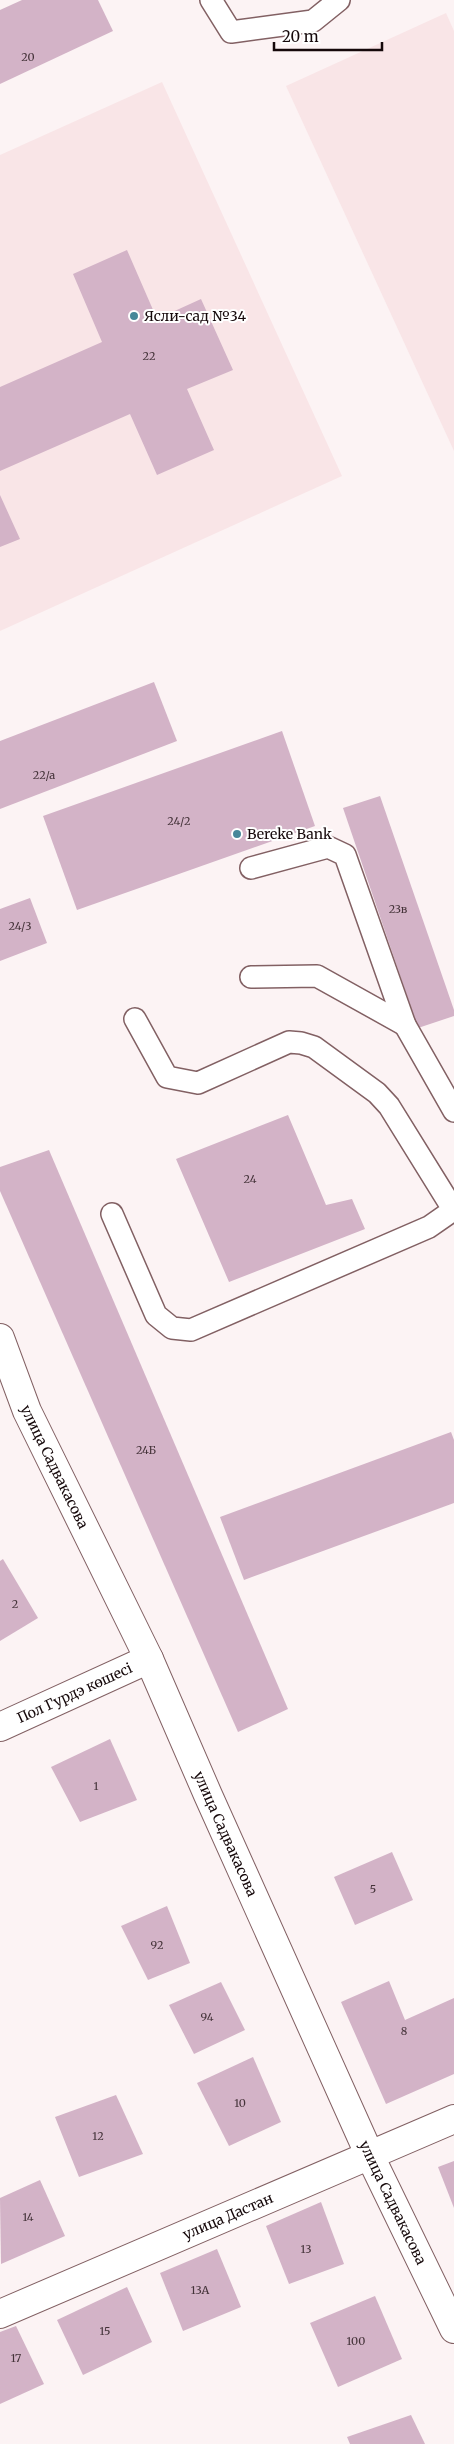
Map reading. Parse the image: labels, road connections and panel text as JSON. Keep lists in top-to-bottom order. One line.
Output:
{"streets":{"street":["улица Садвакасова","Пол Гурдэ көшесі","улица Дастан"]},"crossings":[["улица Садвакасова","Пол Гурдэ көшесі"],["улица Садвакасова","улица Дастан"]],"places":["Ясли-сад №34","Bereke Bank"],"house_numbers":["20","22","22/а","24/2","23в","24/3","24","24Б","2","1","5","92","94","8","10","12","14","13","13А","15","100","17"],"scale_bar":"20 m"}
